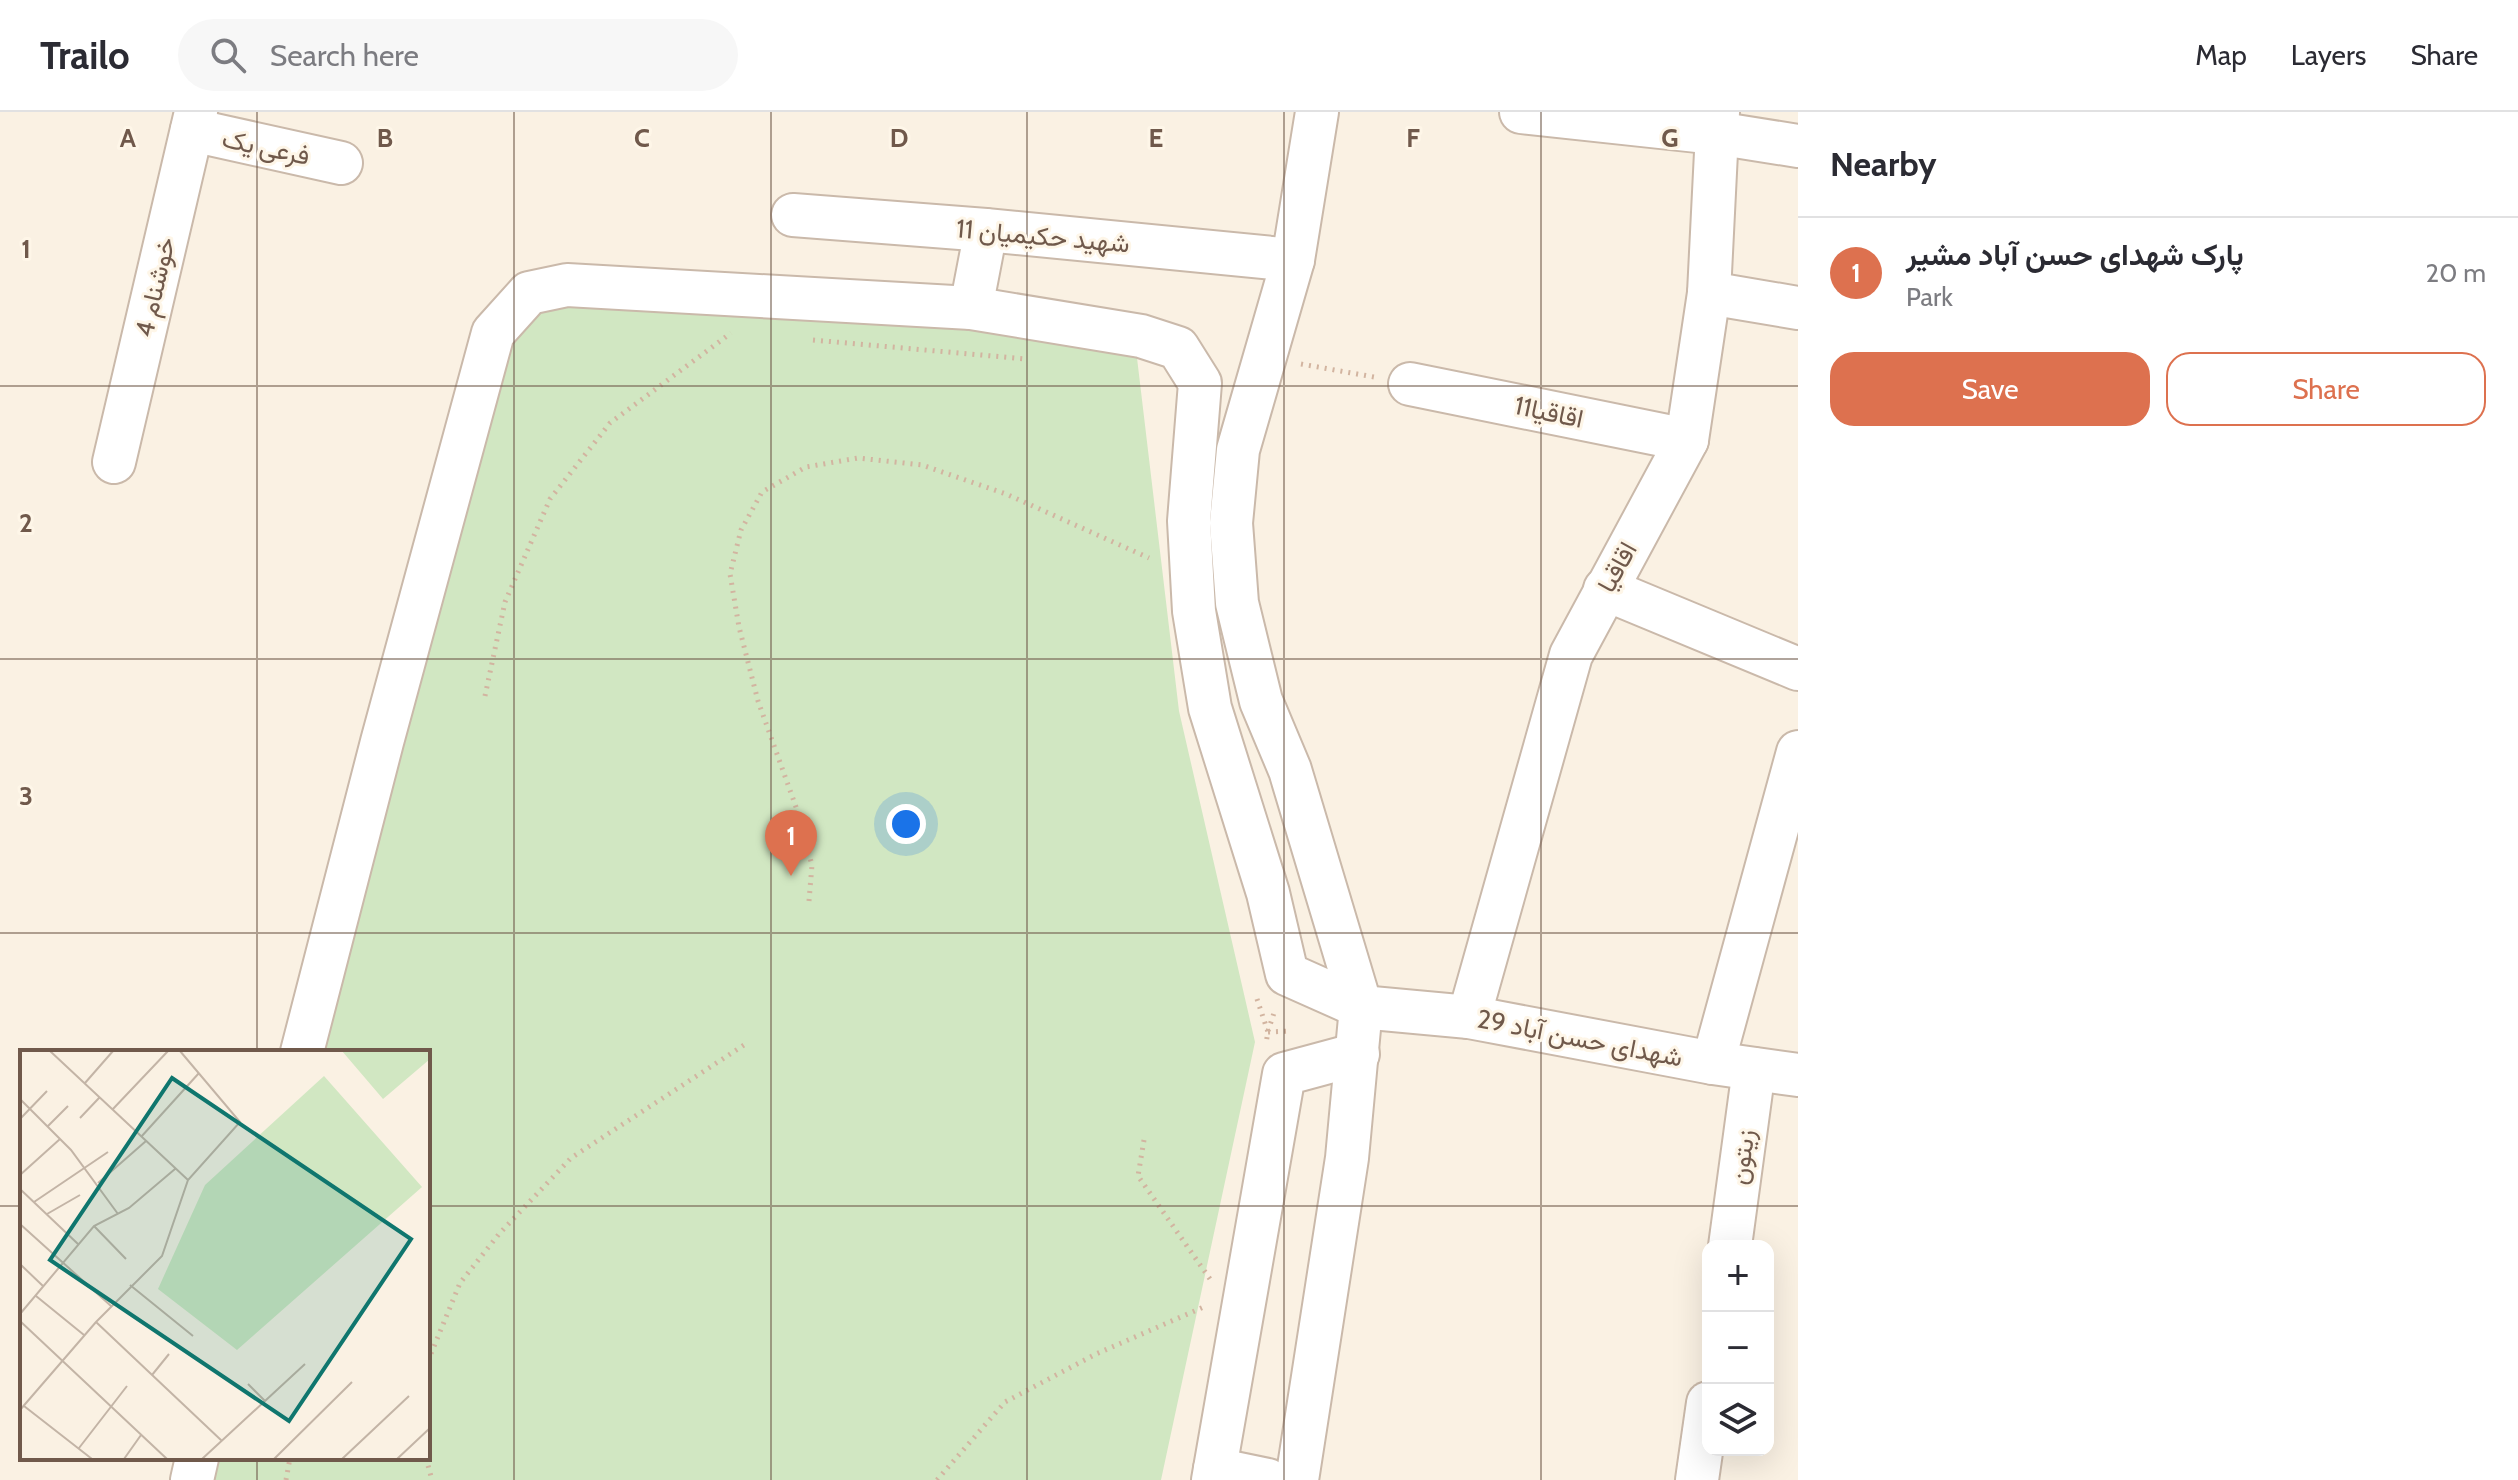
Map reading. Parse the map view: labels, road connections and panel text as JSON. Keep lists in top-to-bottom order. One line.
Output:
{"streets":{"street":["فرعی یک","شهید حکیمیان 11","خوشنام 4","11اقاقیا","اقاقیا","شهدای حسن آباد 29","زیتون"]},"crossings":[["فرعی یک","خوشنام 4"],["11اقاقیا","اقاقیا"],["اقاقیا","شهدای حسن آباد 29"],["شهدای حسن آباد 29","زیتون"]],"page":{"header":"Trailo","search":"Search here","nav":["Map","Layers","Share"],"heading":"Nearby","list":[{"mark":"1","name":"پارک شهدای حسن آباد مشیر","note":"Park","value":"20 m"}],"buttons":["Save","Share"],"pins":"1","map_buttons":["+","−"]},"grid":{"columns":["A","B","C","D","E","F","G"],"rows":["1","2","3"]}}
